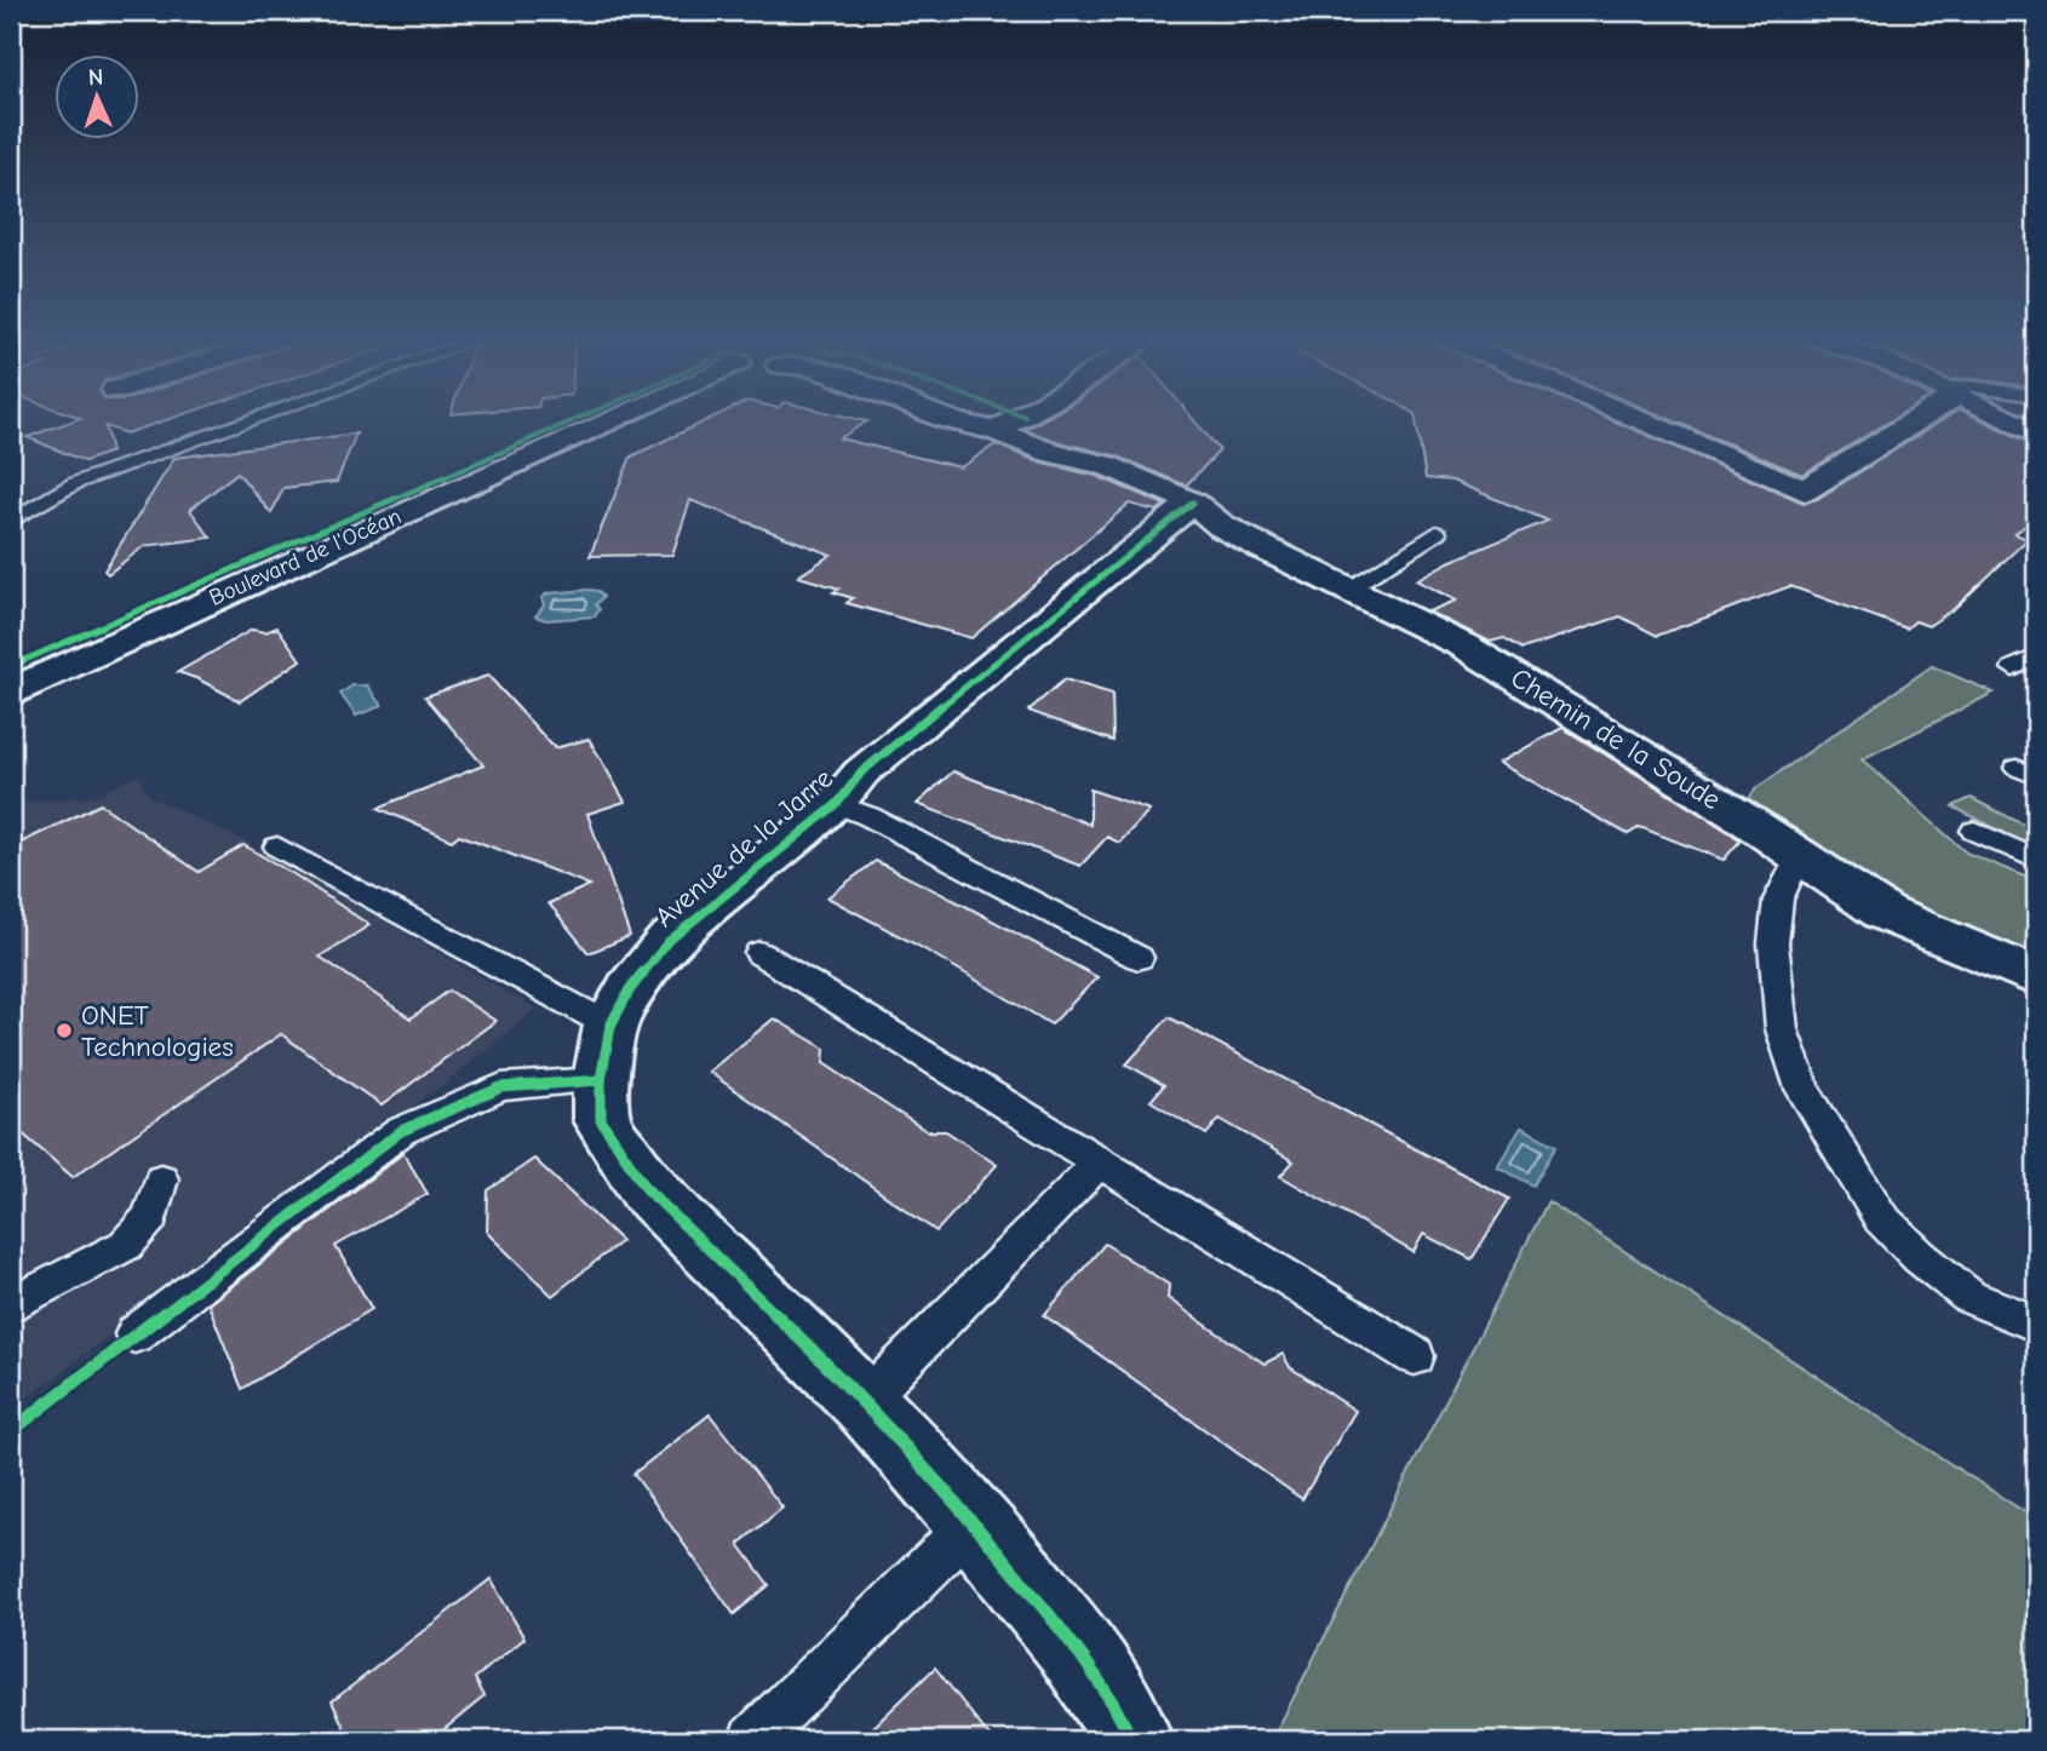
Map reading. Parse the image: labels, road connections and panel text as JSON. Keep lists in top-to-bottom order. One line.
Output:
{"streets":{"street":["Boulevard de l'Océan","Chemin de la Soude","Avenue de la Jarre"]},"crossings":[["Chemin de la Soude","Avenue de la Jarre"]],"places":["ONET Technologies"],"north":"top"}
